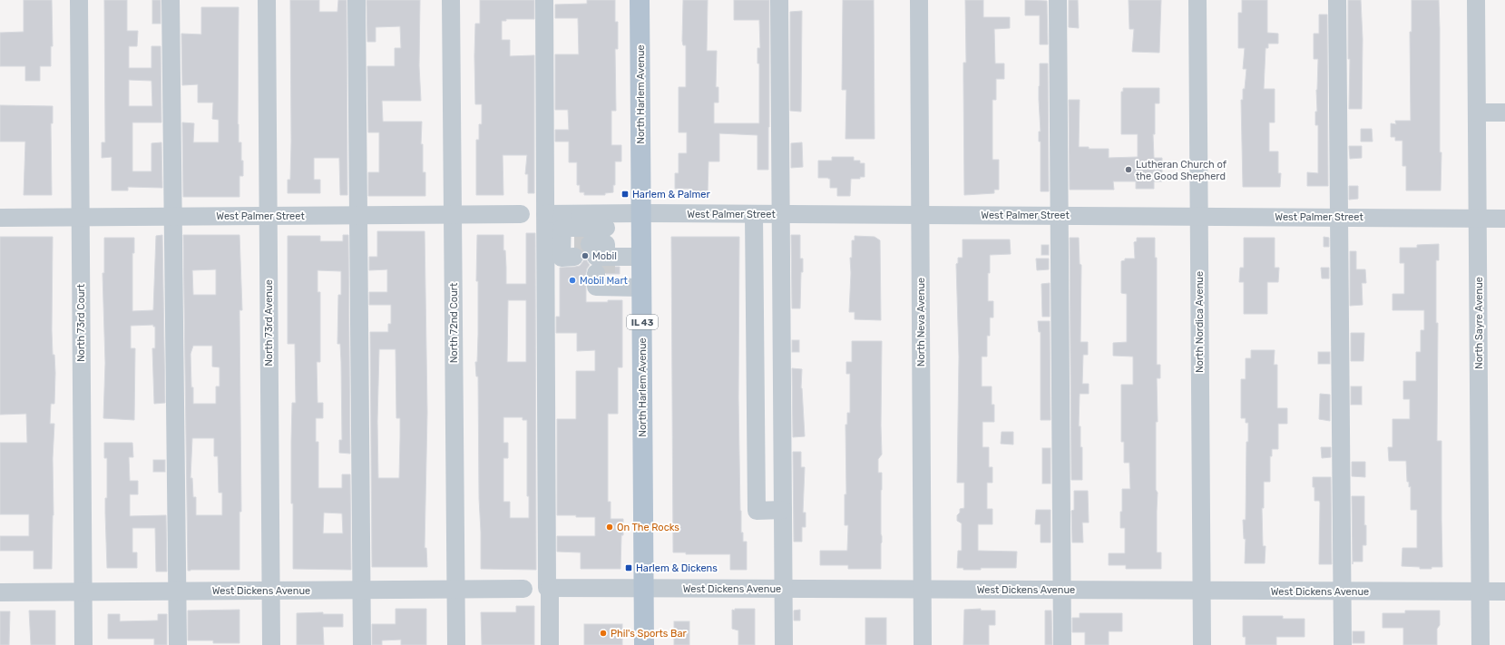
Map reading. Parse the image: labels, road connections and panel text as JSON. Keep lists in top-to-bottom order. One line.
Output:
{"streets":{"main road":["North Harlem Avenue","IL 43"],"street":["West Palmer Street","North Neva Avenue","North Nordica Avenue","North 73rd Court","North 73rd Avenue","North 72nd Court","North Sayre Avenue","West Dickens Avenue"]},"crossings":[["North Harlem Avenue","West Palmer Street"],["North Harlem Avenue","West Dickens Avenue"],["West Palmer Street","North Neva Avenue"],["West Palmer Street","North Nordica Avenue"],["West Palmer Street","North 73rd Court"],["West Palmer Street","North 73rd Avenue"],["West Palmer Street","North 72nd Court"],["West Palmer Street","North Sayre Avenue"],["North Neva Avenue","West Dickens Avenue"],["North Nordica Avenue","West Dickens Avenue"],["North 73rd Court","West Dickens Avenue"],["North 73rd Avenue","West Dickens Avenue"],["North 72nd Court","West Dickens Avenue"],["North Sayre Avenue","West Dickens Avenue"]],"places":{"other":["Lutheran Church of the Good Shepherd","Mobil","Mobil Mart","On The Rocks","Phil's Sports Bar"],"transit":["Harlem & Palmer","Harlem & Dickens"]}}
